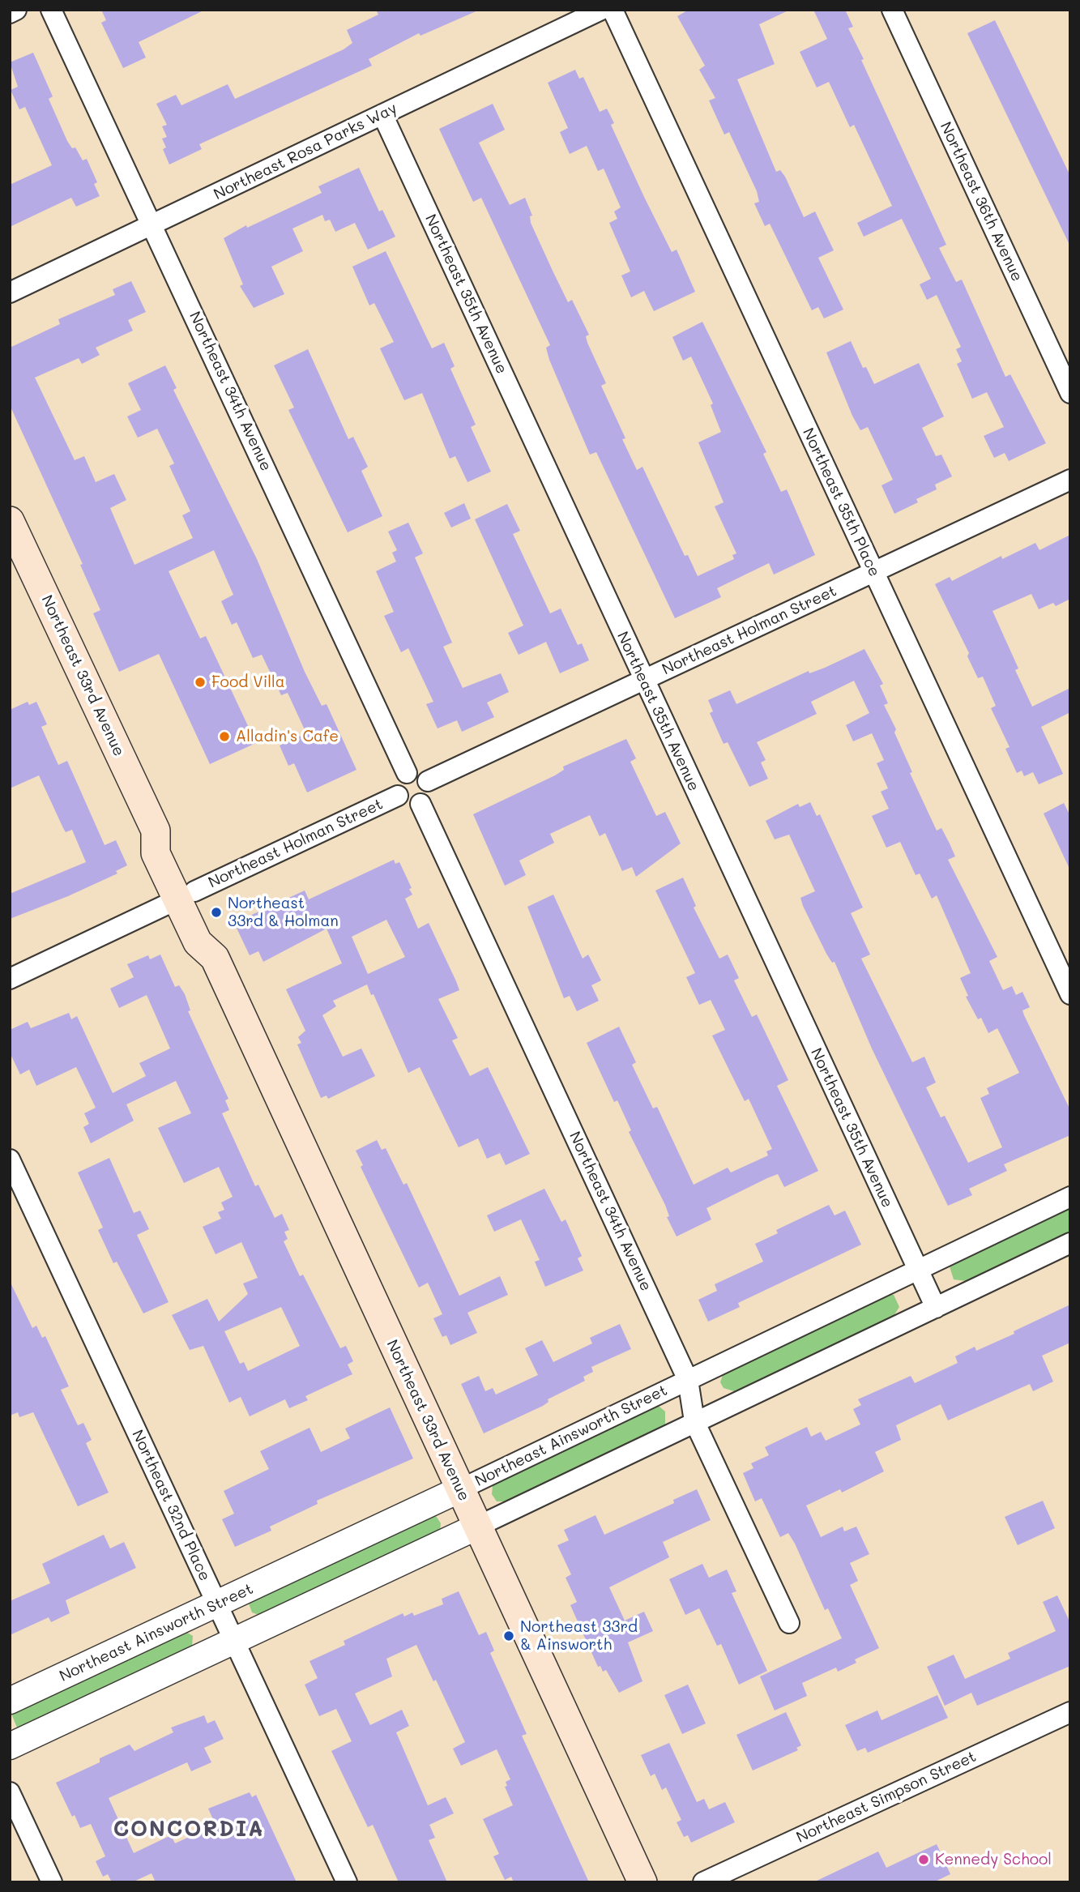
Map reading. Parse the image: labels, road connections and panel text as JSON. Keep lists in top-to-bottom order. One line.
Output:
{"streets":{"main road":["Northeast 33rd Avenue"],"street":["Northeast Rosa Parks Way","Northeast 36th Avenue","Northeast 35th Avenue","Northeast 34th Avenue","Northeast 35th Place","Northeast Holman Street","Northeast Ainsworth Street","Northeast 32nd Place","Northeast Simpson Street"]},"crossings":[["Northeast Rosa Parks Way","Northeast 35th Avenue"],["Northeast Rosa Parks Way","Northeast 34th Avenue"],["Northeast 35th Avenue","Northeast Holman Street"],["Northeast 35th Avenue","Northeast Ainsworth Street"],["Northeast 34th Avenue","Northeast Holman Street"],["Northeast 34th Avenue","Northeast Ainsworth Street"],["Northeast 35th Place","Northeast Holman Street"],["Northeast Holman Street","Northeast 33rd Avenue"],["Northeast 33rd Avenue","Northeast Ainsworth Street"],["Northeast Ainsworth Street","Northeast 32nd Place"]],"districts":["CONCORDIA"],"places":["Food Villa","Alladin's Cafe","Northeast 33rd & Holman","Northeast 33rd & Ainsworth","Kennedy School"]}
